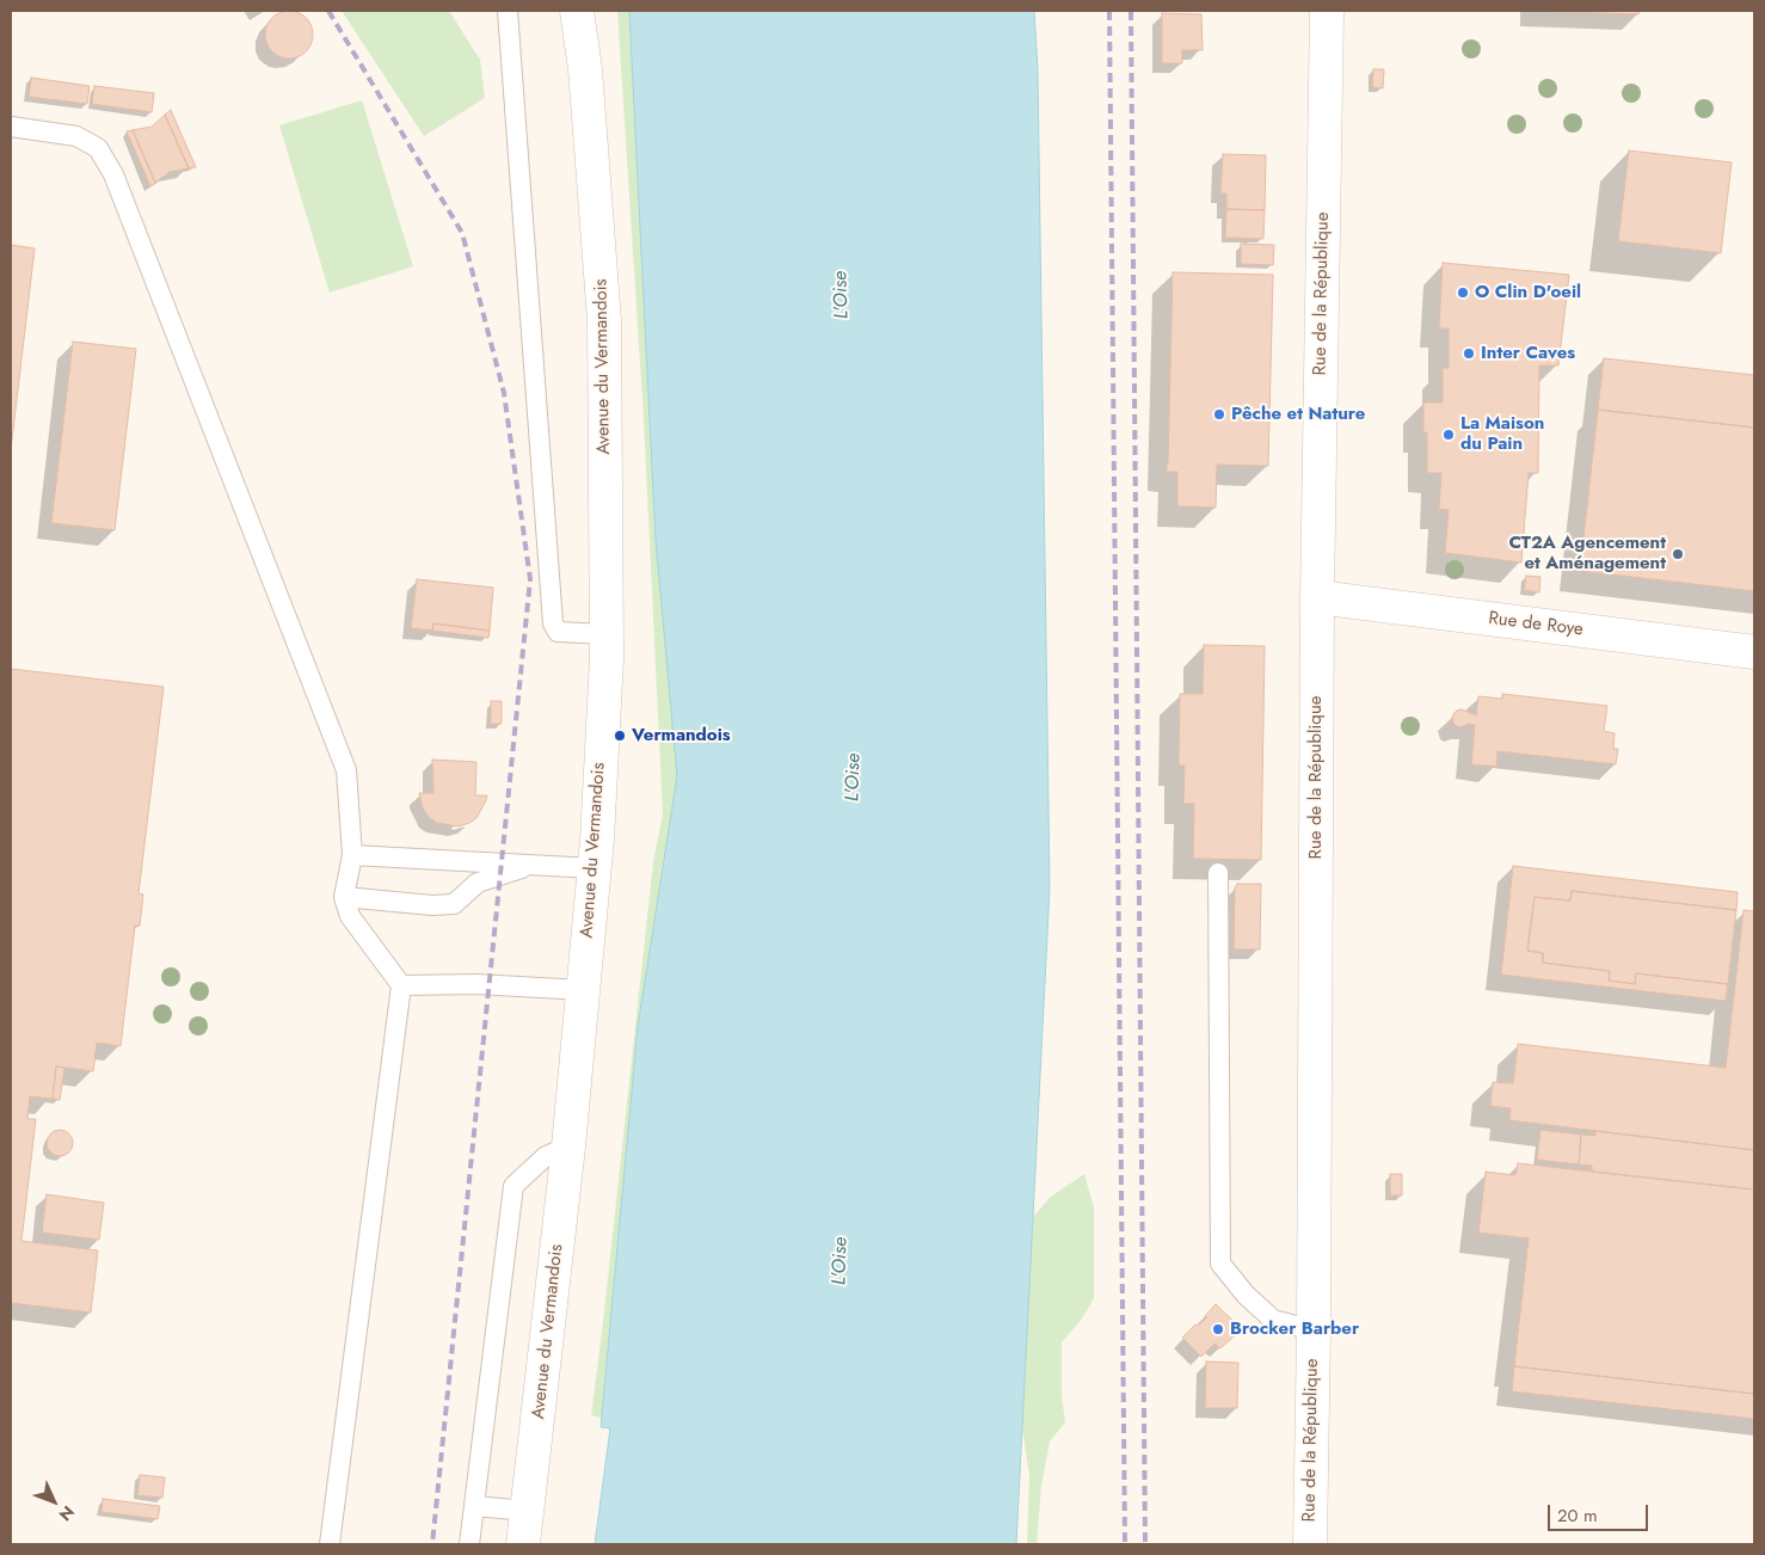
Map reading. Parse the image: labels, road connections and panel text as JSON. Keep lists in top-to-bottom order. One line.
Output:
{"streets":{"main road":["Rue de la République","Avenue du Vermandois","Rue de Roye"]},"crossings":[["Rue de la République","Rue de Roye"]],"water":["L'Oise"],"places":["O Clin D'oeil","Inter Caves","Pêche et Nature","La Maison du Pain","CT2A Agencement et Aménagement","Vermandois","Brocker Barber"],"scale_bar":"20 m","north":"bottom right"}
